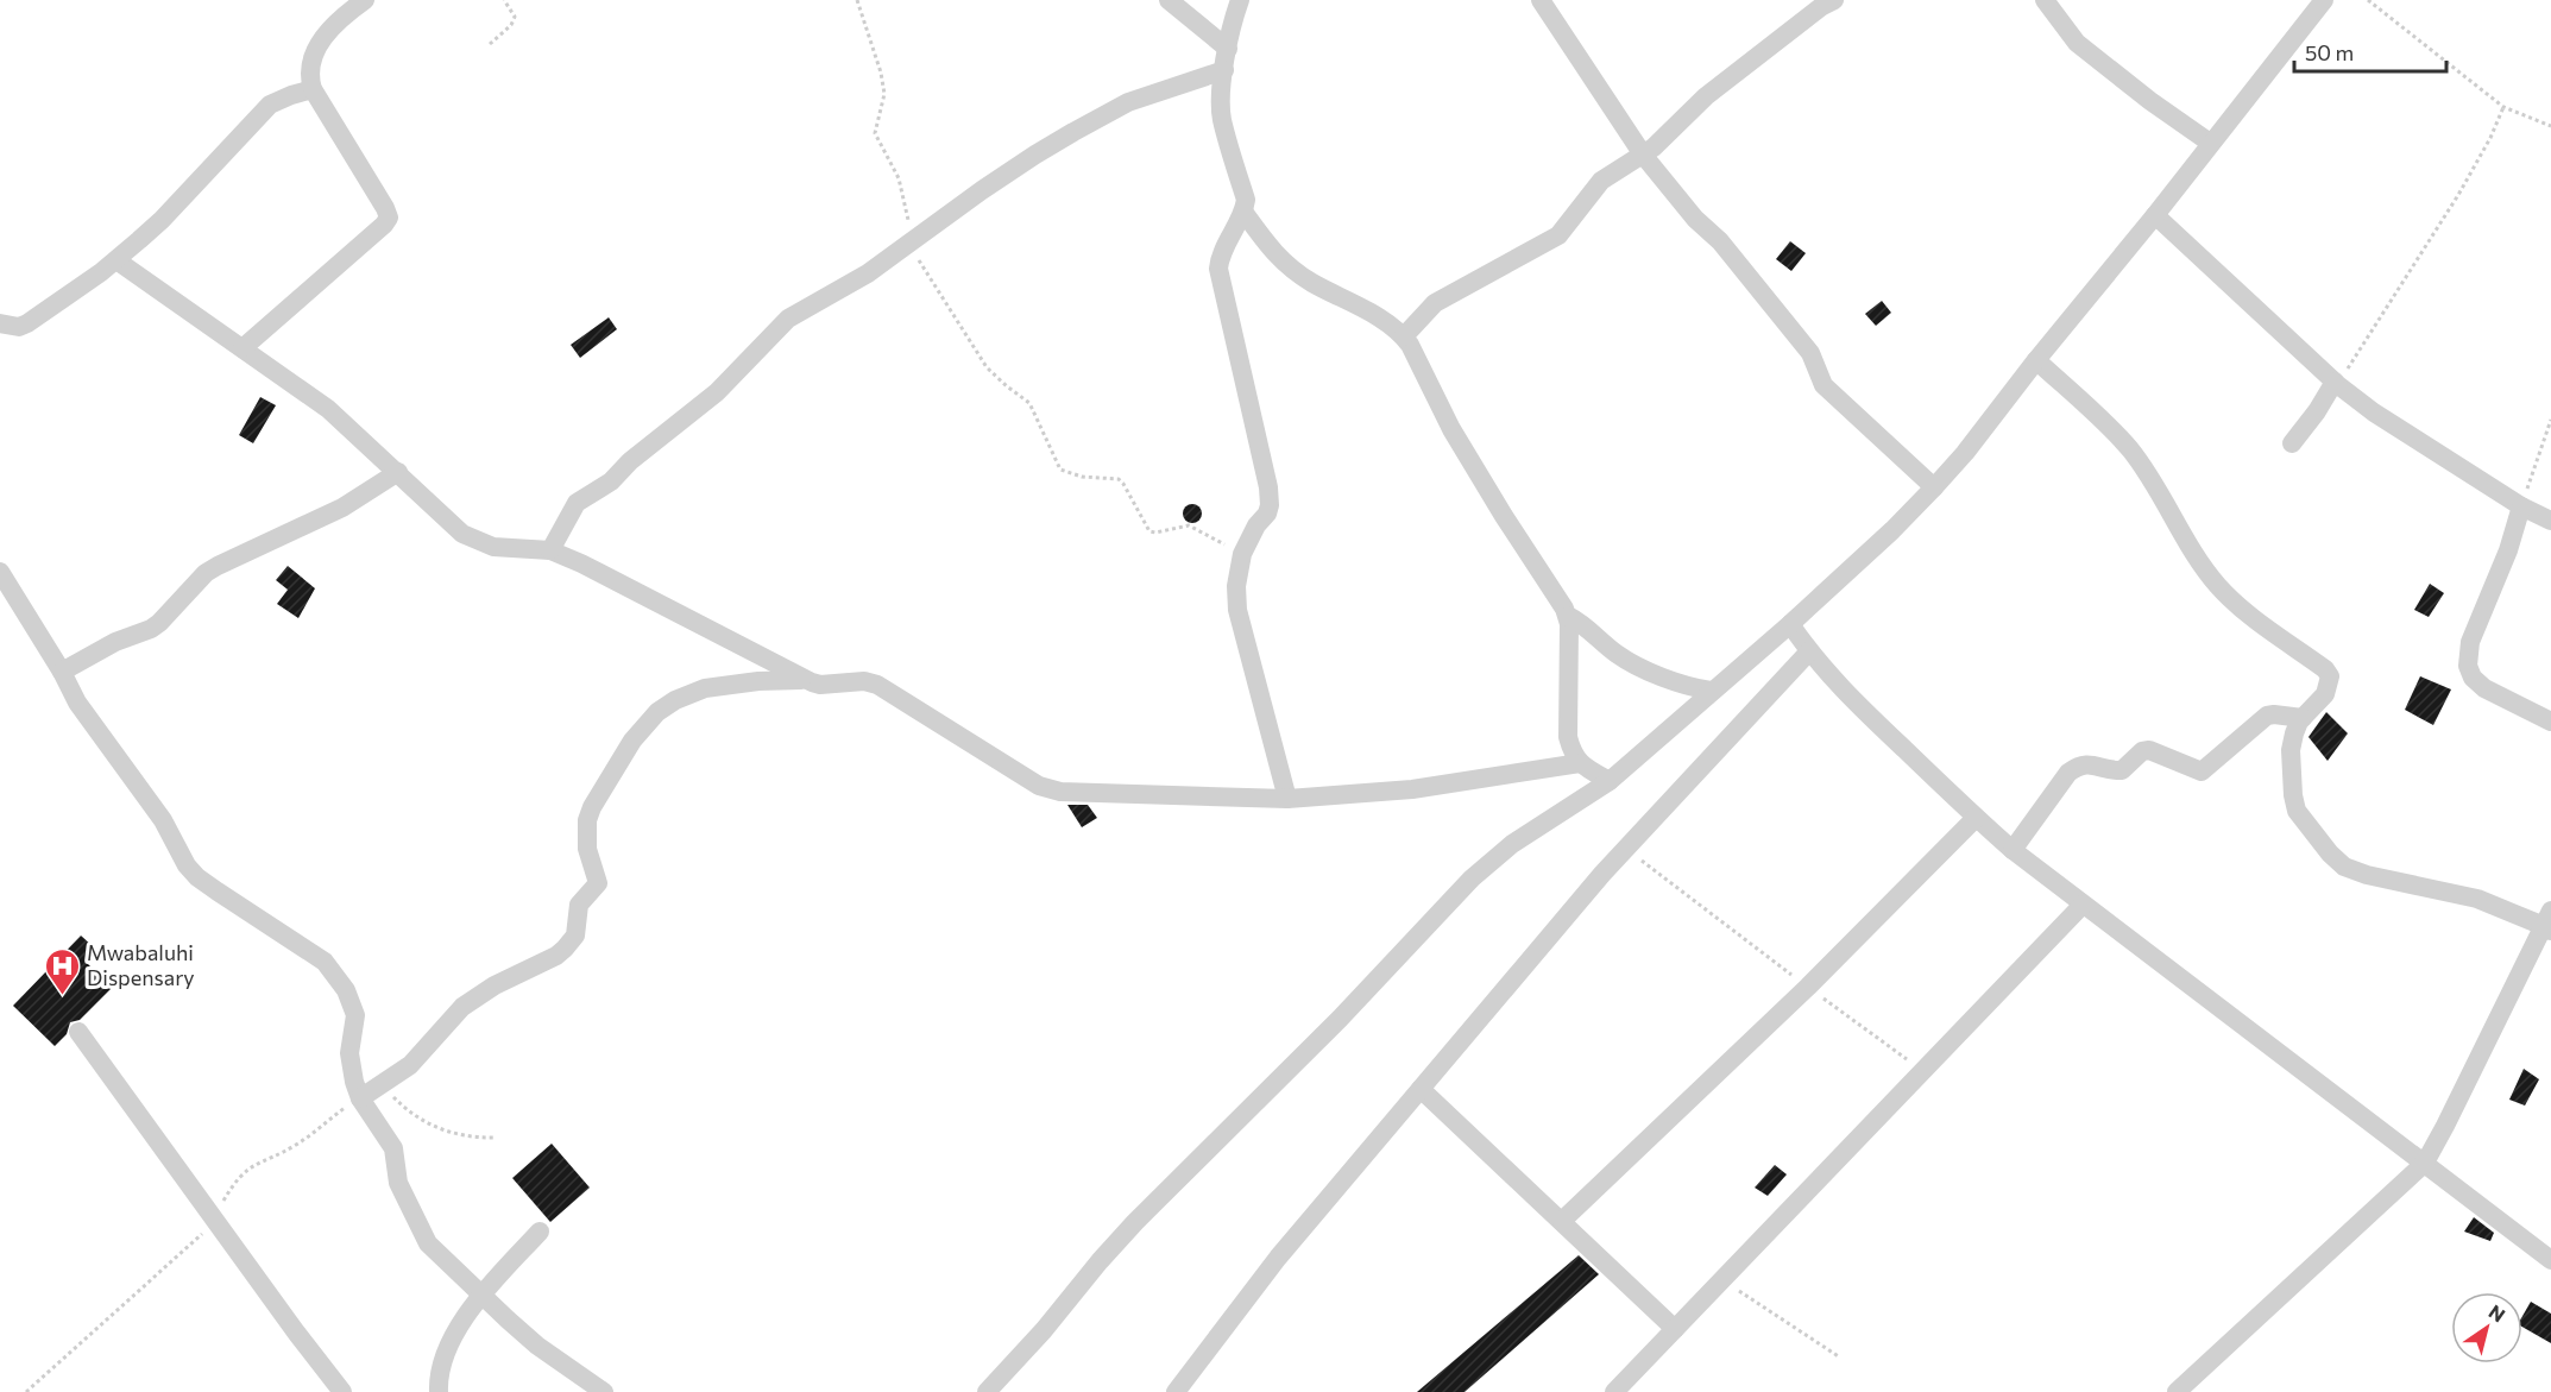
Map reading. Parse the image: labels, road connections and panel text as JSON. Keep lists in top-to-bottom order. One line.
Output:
{"places":{"hospital":["Mwabaluhi Dispensary"]},"scale_bar":"50 m","north":"top right"}
